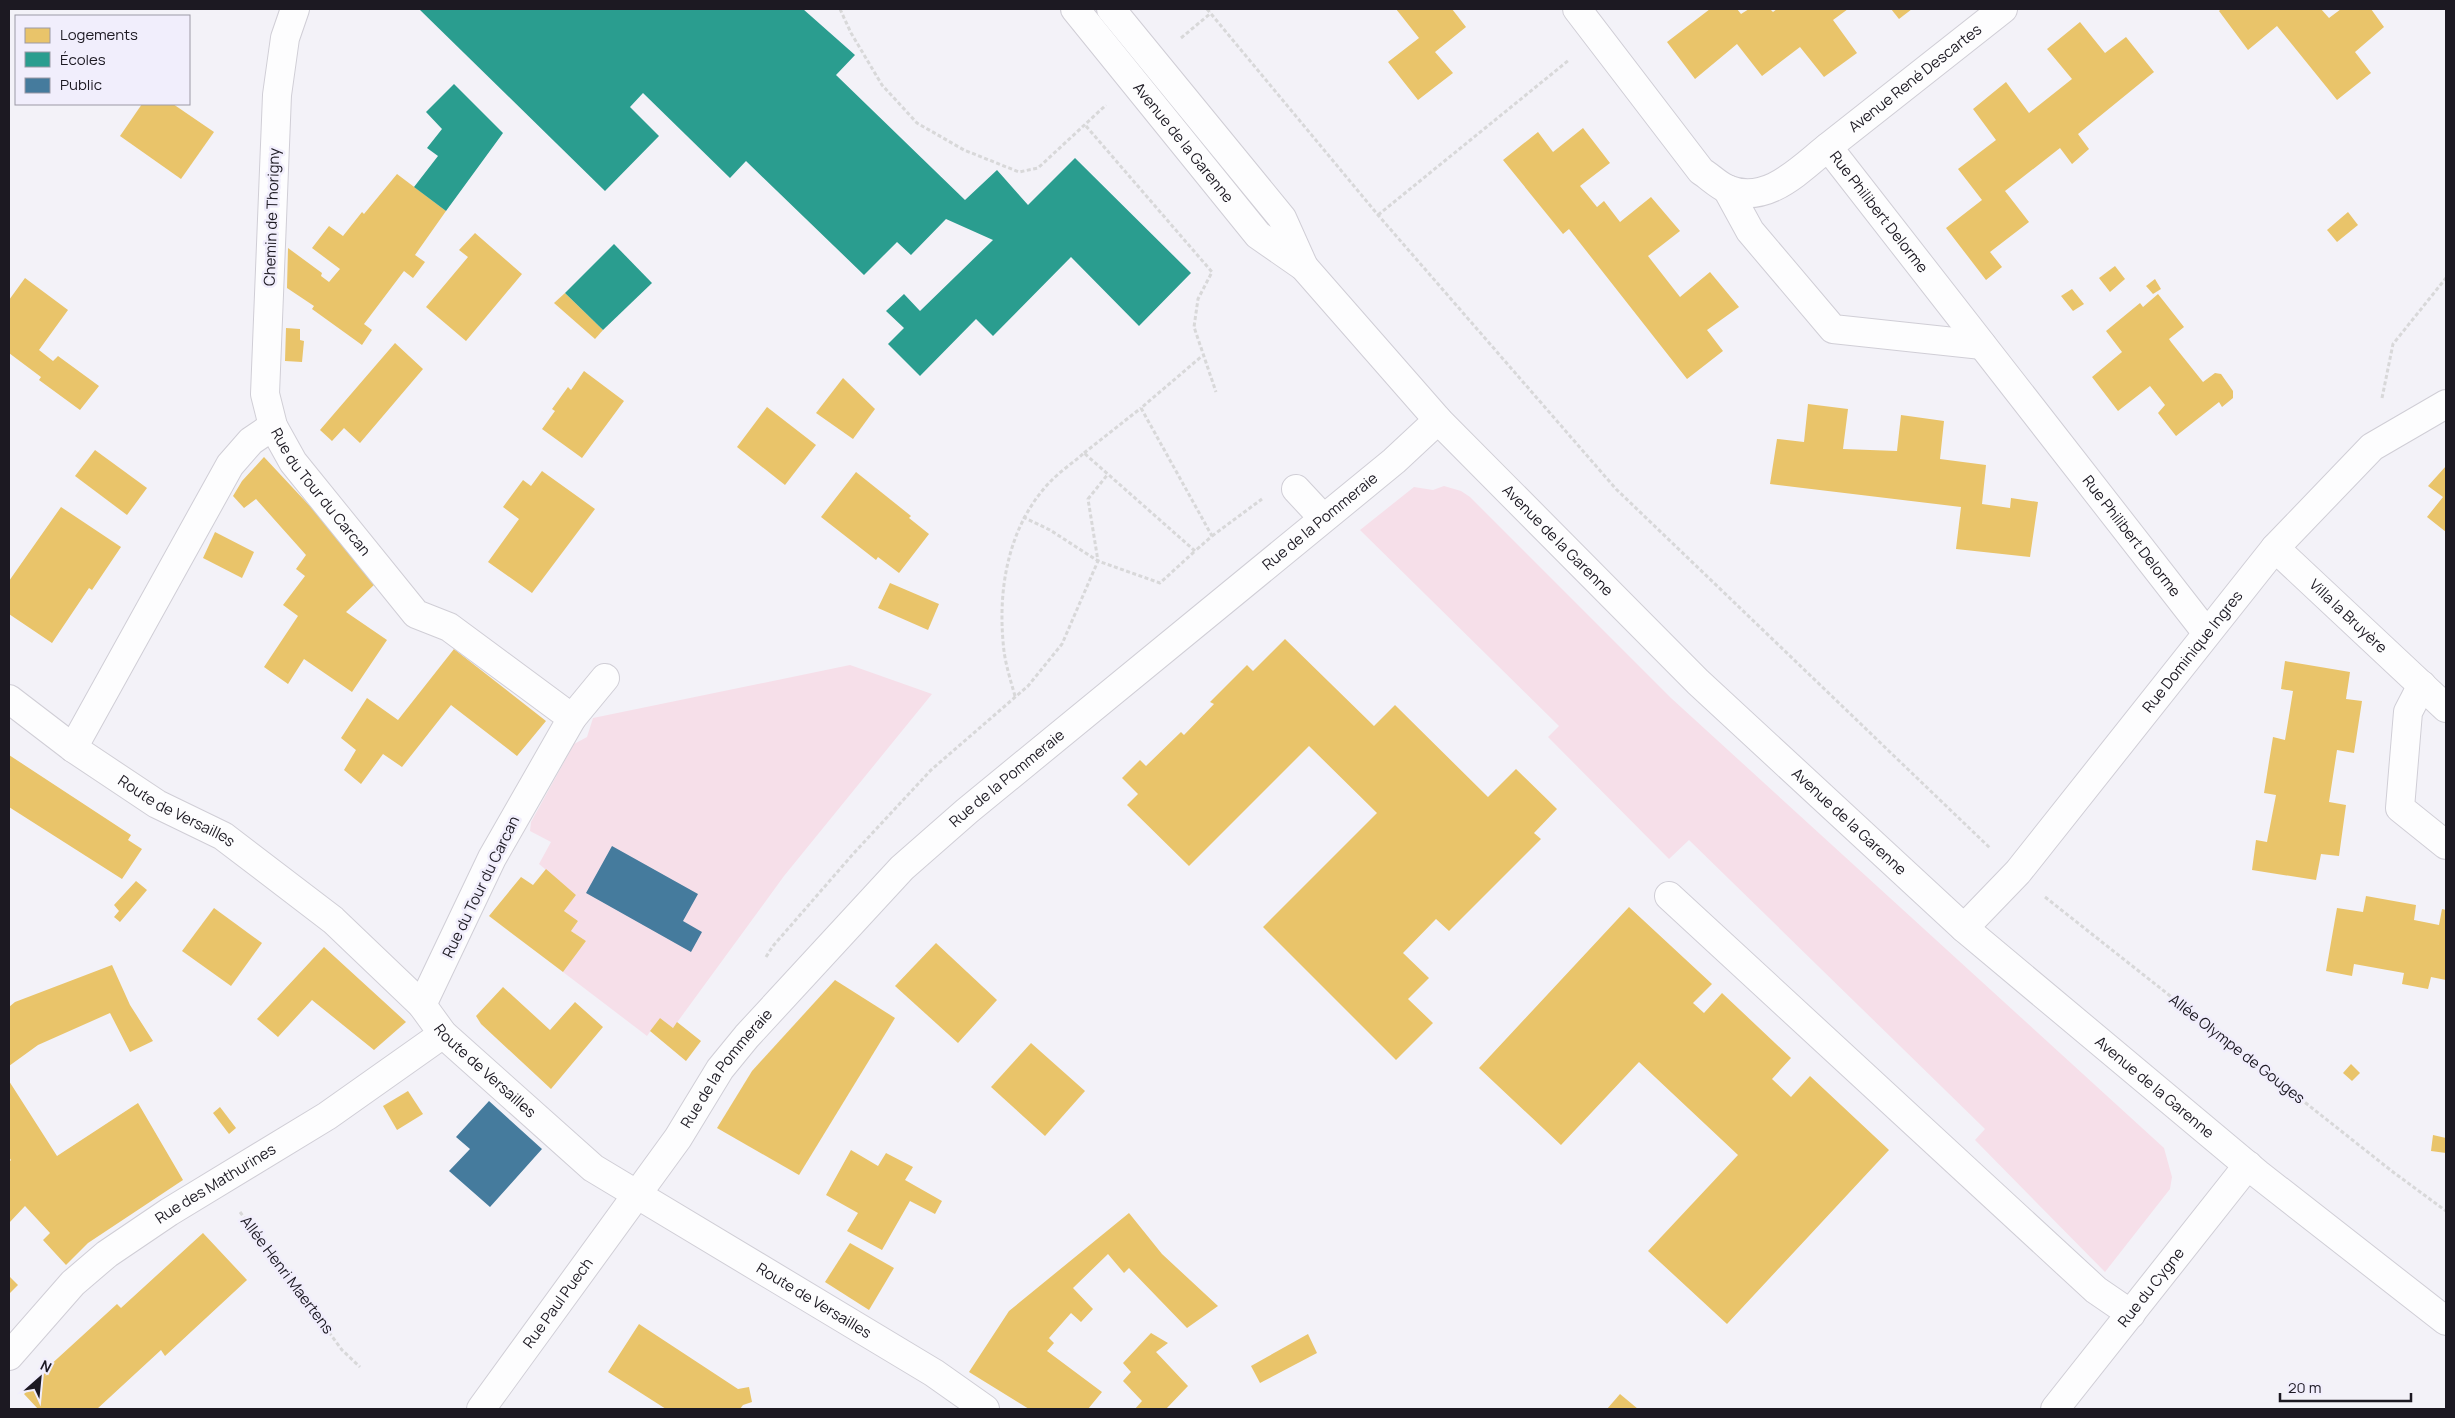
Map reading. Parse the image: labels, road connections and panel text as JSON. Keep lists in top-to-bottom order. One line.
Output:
{"streets":{"street":["Avenue René Descartes","Avenue de la Garenne","Rue Philibert Delorme","Chemin de Thorigny","Rue du Tour du Carcan","Rue de la Pommeraie","Villa la Bruyère","Rue Dominique Ingres","Route de Versailles","Rue des Mathurines","Rue du Cygne","Rue Paul Puech"],"path":["Allée Olympe de Gouges","Allée Henri Maertens"]},"crossings":[["Avenue René Descartes","Rue Philibert Delorme"],["Avenue de la Garenne","Rue de la Pommeraie"],["Avenue de la Garenne","Rue Dominique Ingres"],["Avenue de la Garenne","Rue du Cygne"],["Rue Philibert Delorme","Rue Dominique Ingres"],["Chemin de Thorigny","Rue du Tour du Carcan"],["Rue du Tour du Carcan","Route de Versailles"],["Rue de la Pommeraie","Route de Versailles"],["Rue de la Pommeraie","Rue Paul Puech"],["Villa la Bruyère","Rue Dominique Ingres"],["Route de Versailles","Rue des Mathurines"],["Route de Versailles","Rue Paul Puech"],["Rue des Mathurines","Allée Henri Maertens"]],"legend":["Logements","Écoles","Public"],"scale_bar":"20 m","north":"top right"}
